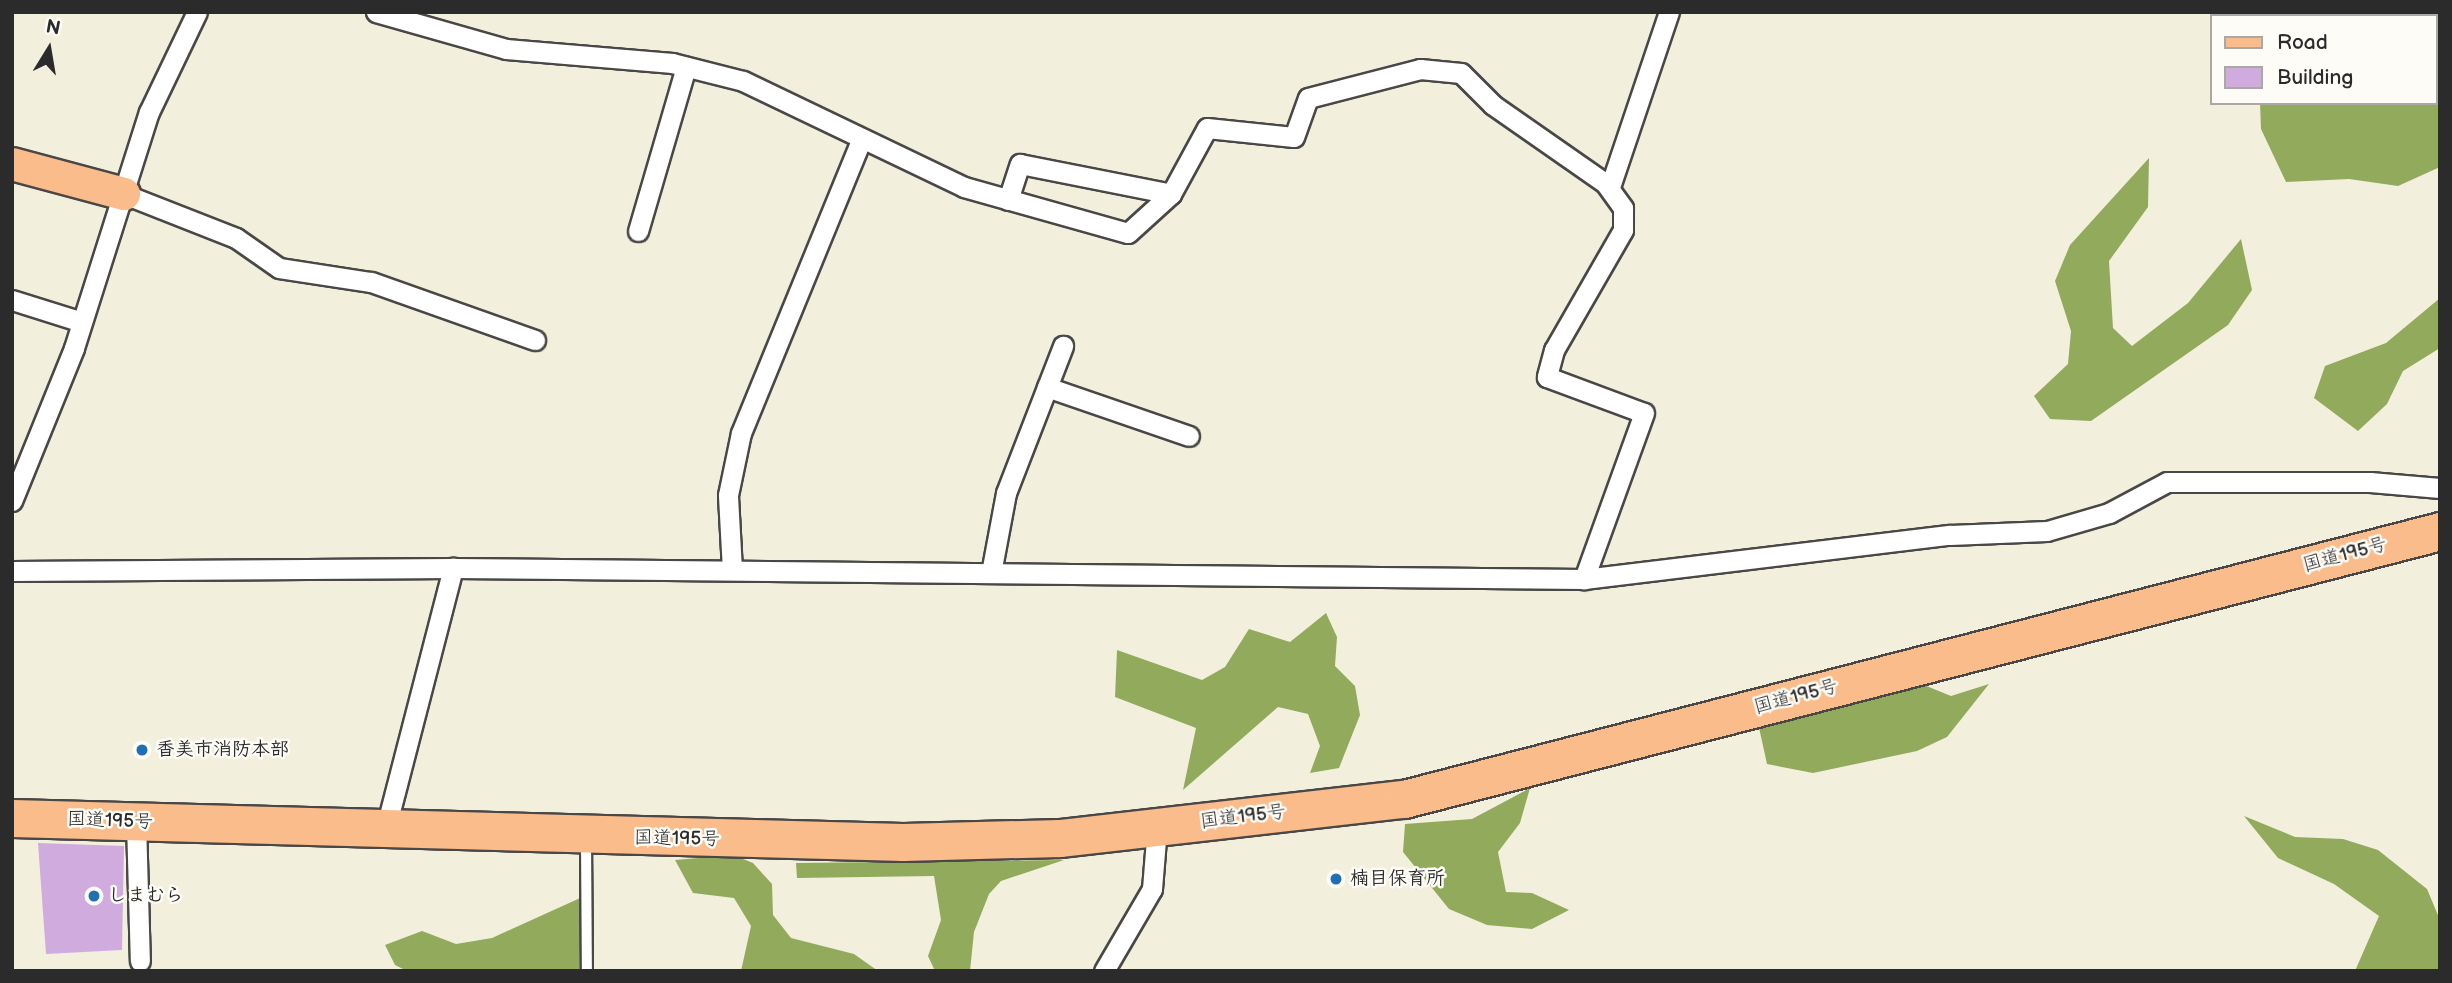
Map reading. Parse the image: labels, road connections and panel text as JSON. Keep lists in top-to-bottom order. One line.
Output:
{"streets":{"highway":["国道195号"]},"places":["香美市消防本部","楠目保育所","しまむら"],"legend":["Road","Building"],"north":"top"}
